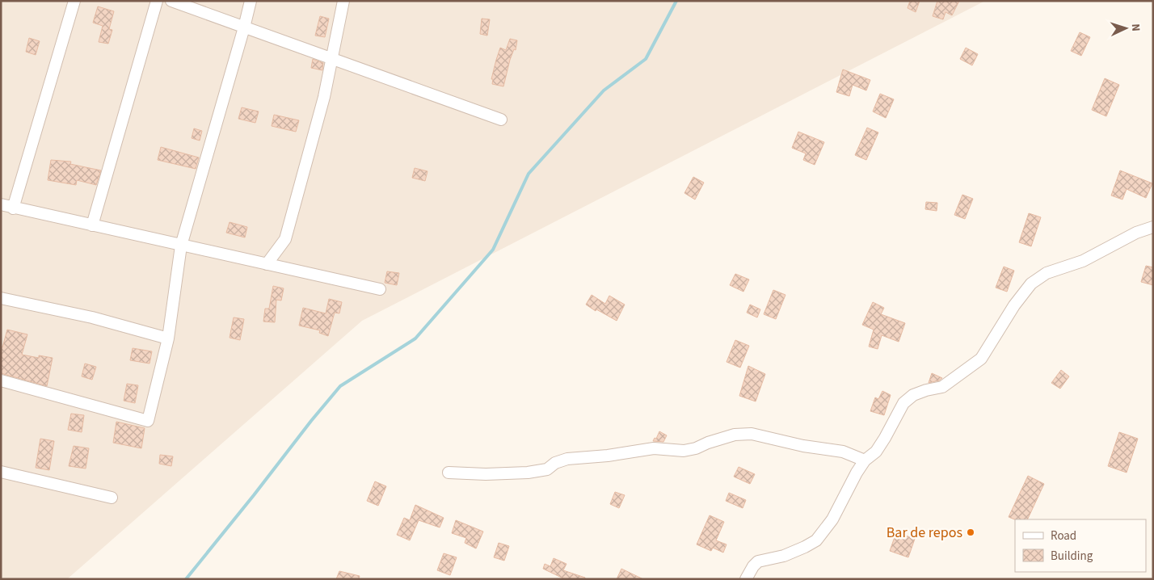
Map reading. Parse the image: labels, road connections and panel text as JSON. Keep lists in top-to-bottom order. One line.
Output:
{"places":["Bar de repos"],"legend":["Road","Building"],"north":"right"}
